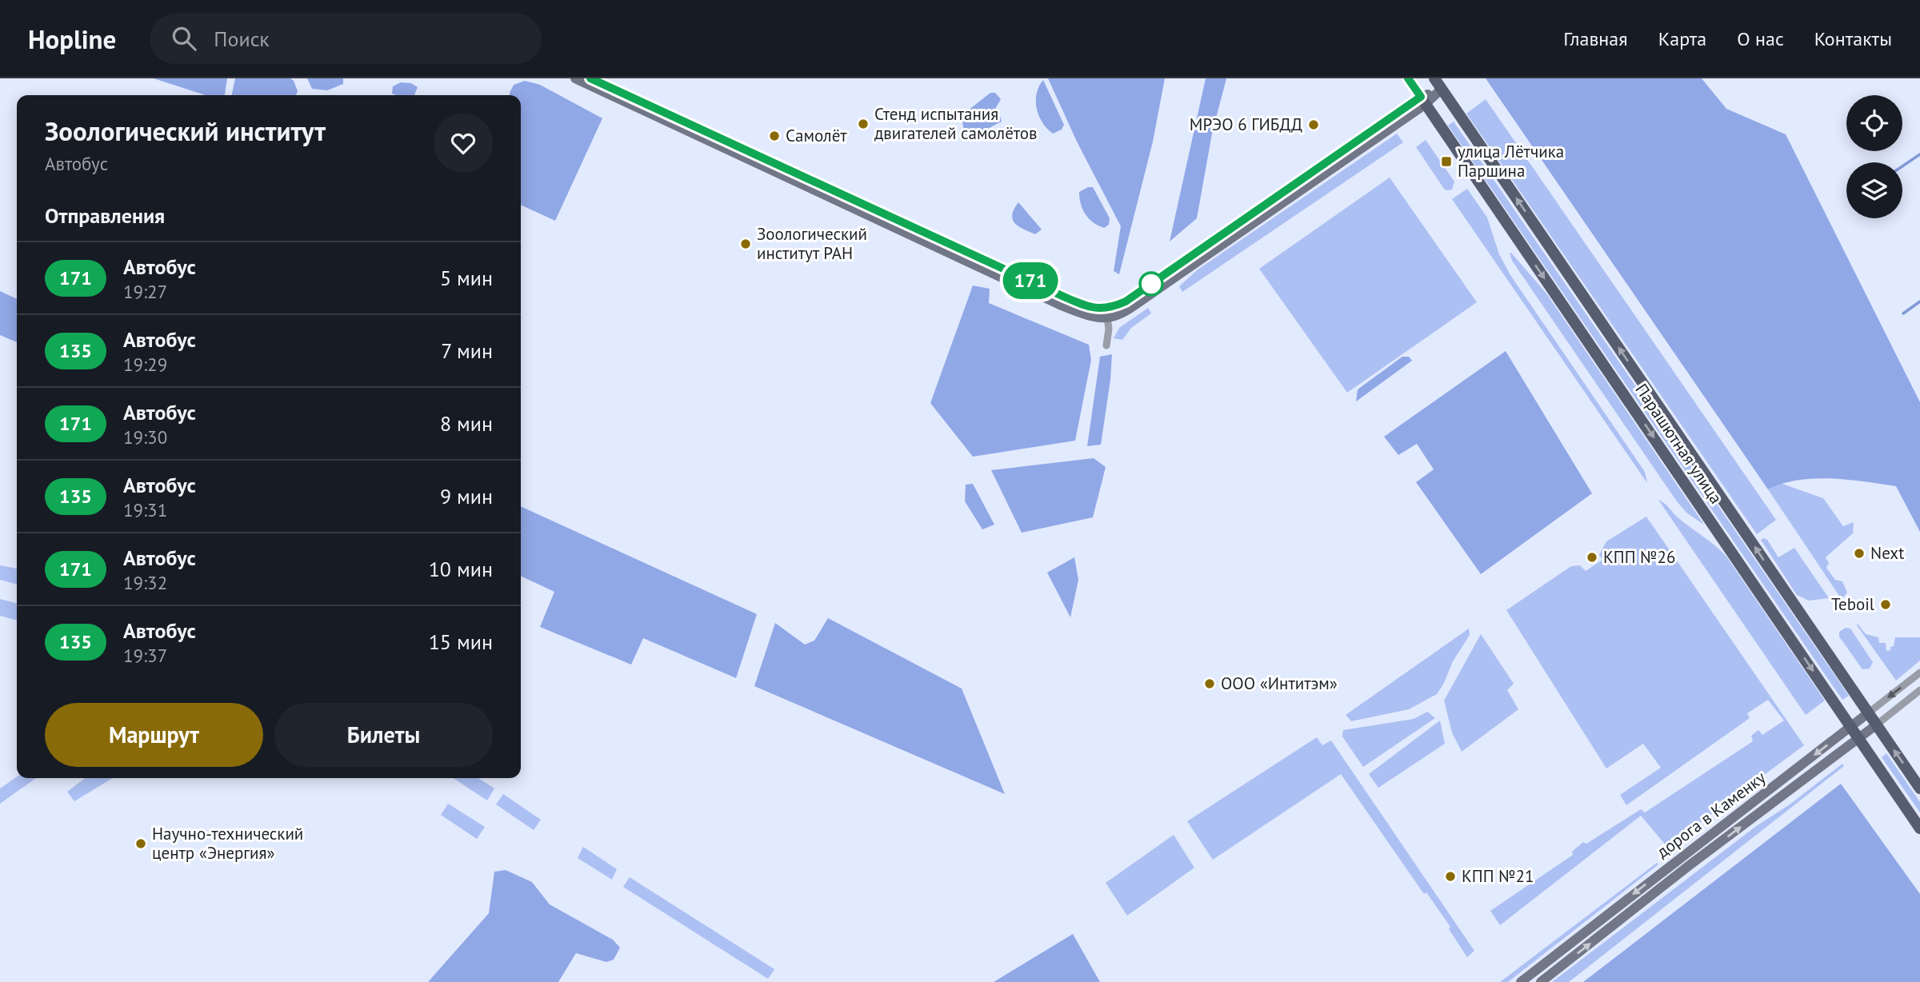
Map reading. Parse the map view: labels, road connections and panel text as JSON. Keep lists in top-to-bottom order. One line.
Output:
{"streets":{"main road":["Парашютная улица"],"street":["дорога в Каменку"]},"crossings":[["Парашютная улица","дорога в Каменку"]],"places":{"other":["Стенд испытания двигателей самолётов","МРЭО 6 ГИБДД","Самолёт","Зоологический институт РАН","Next","КПП №26","Teboil","ООО «Интитэм»","Научно-технический центр «Энергия»","КПП №21"],"transit":["улица Лётчика Паршина"]},"lines":["bus line 171"],"page":{"header":"Hopline","search":"Поиск","nav":["Главная","Карта","О нас","Контакты"],"on_map":"171","heading":[["Зоологический институт","Автобус"],"Отправления"],"list":[{"mark":"171","name":"Автобус","note":"19:27","value":"5 мин"},{"mark":"135","name":"Автобус","note":"19:29","value":"7 мин"},{"mark":"171","name":"Автобус","note":"19:30","value":"8 мин"},{"mark":"135","name":"Автобус","note":"19:31","value":"9 мин"},{"mark":"171","name":"Автобус","note":"19:32","value":"10 мин"},{"mark":"135","name":"Автобус","note":"19:37","value":"15 мин"}],"buttons":["Маршрут","Билеты"]}}
